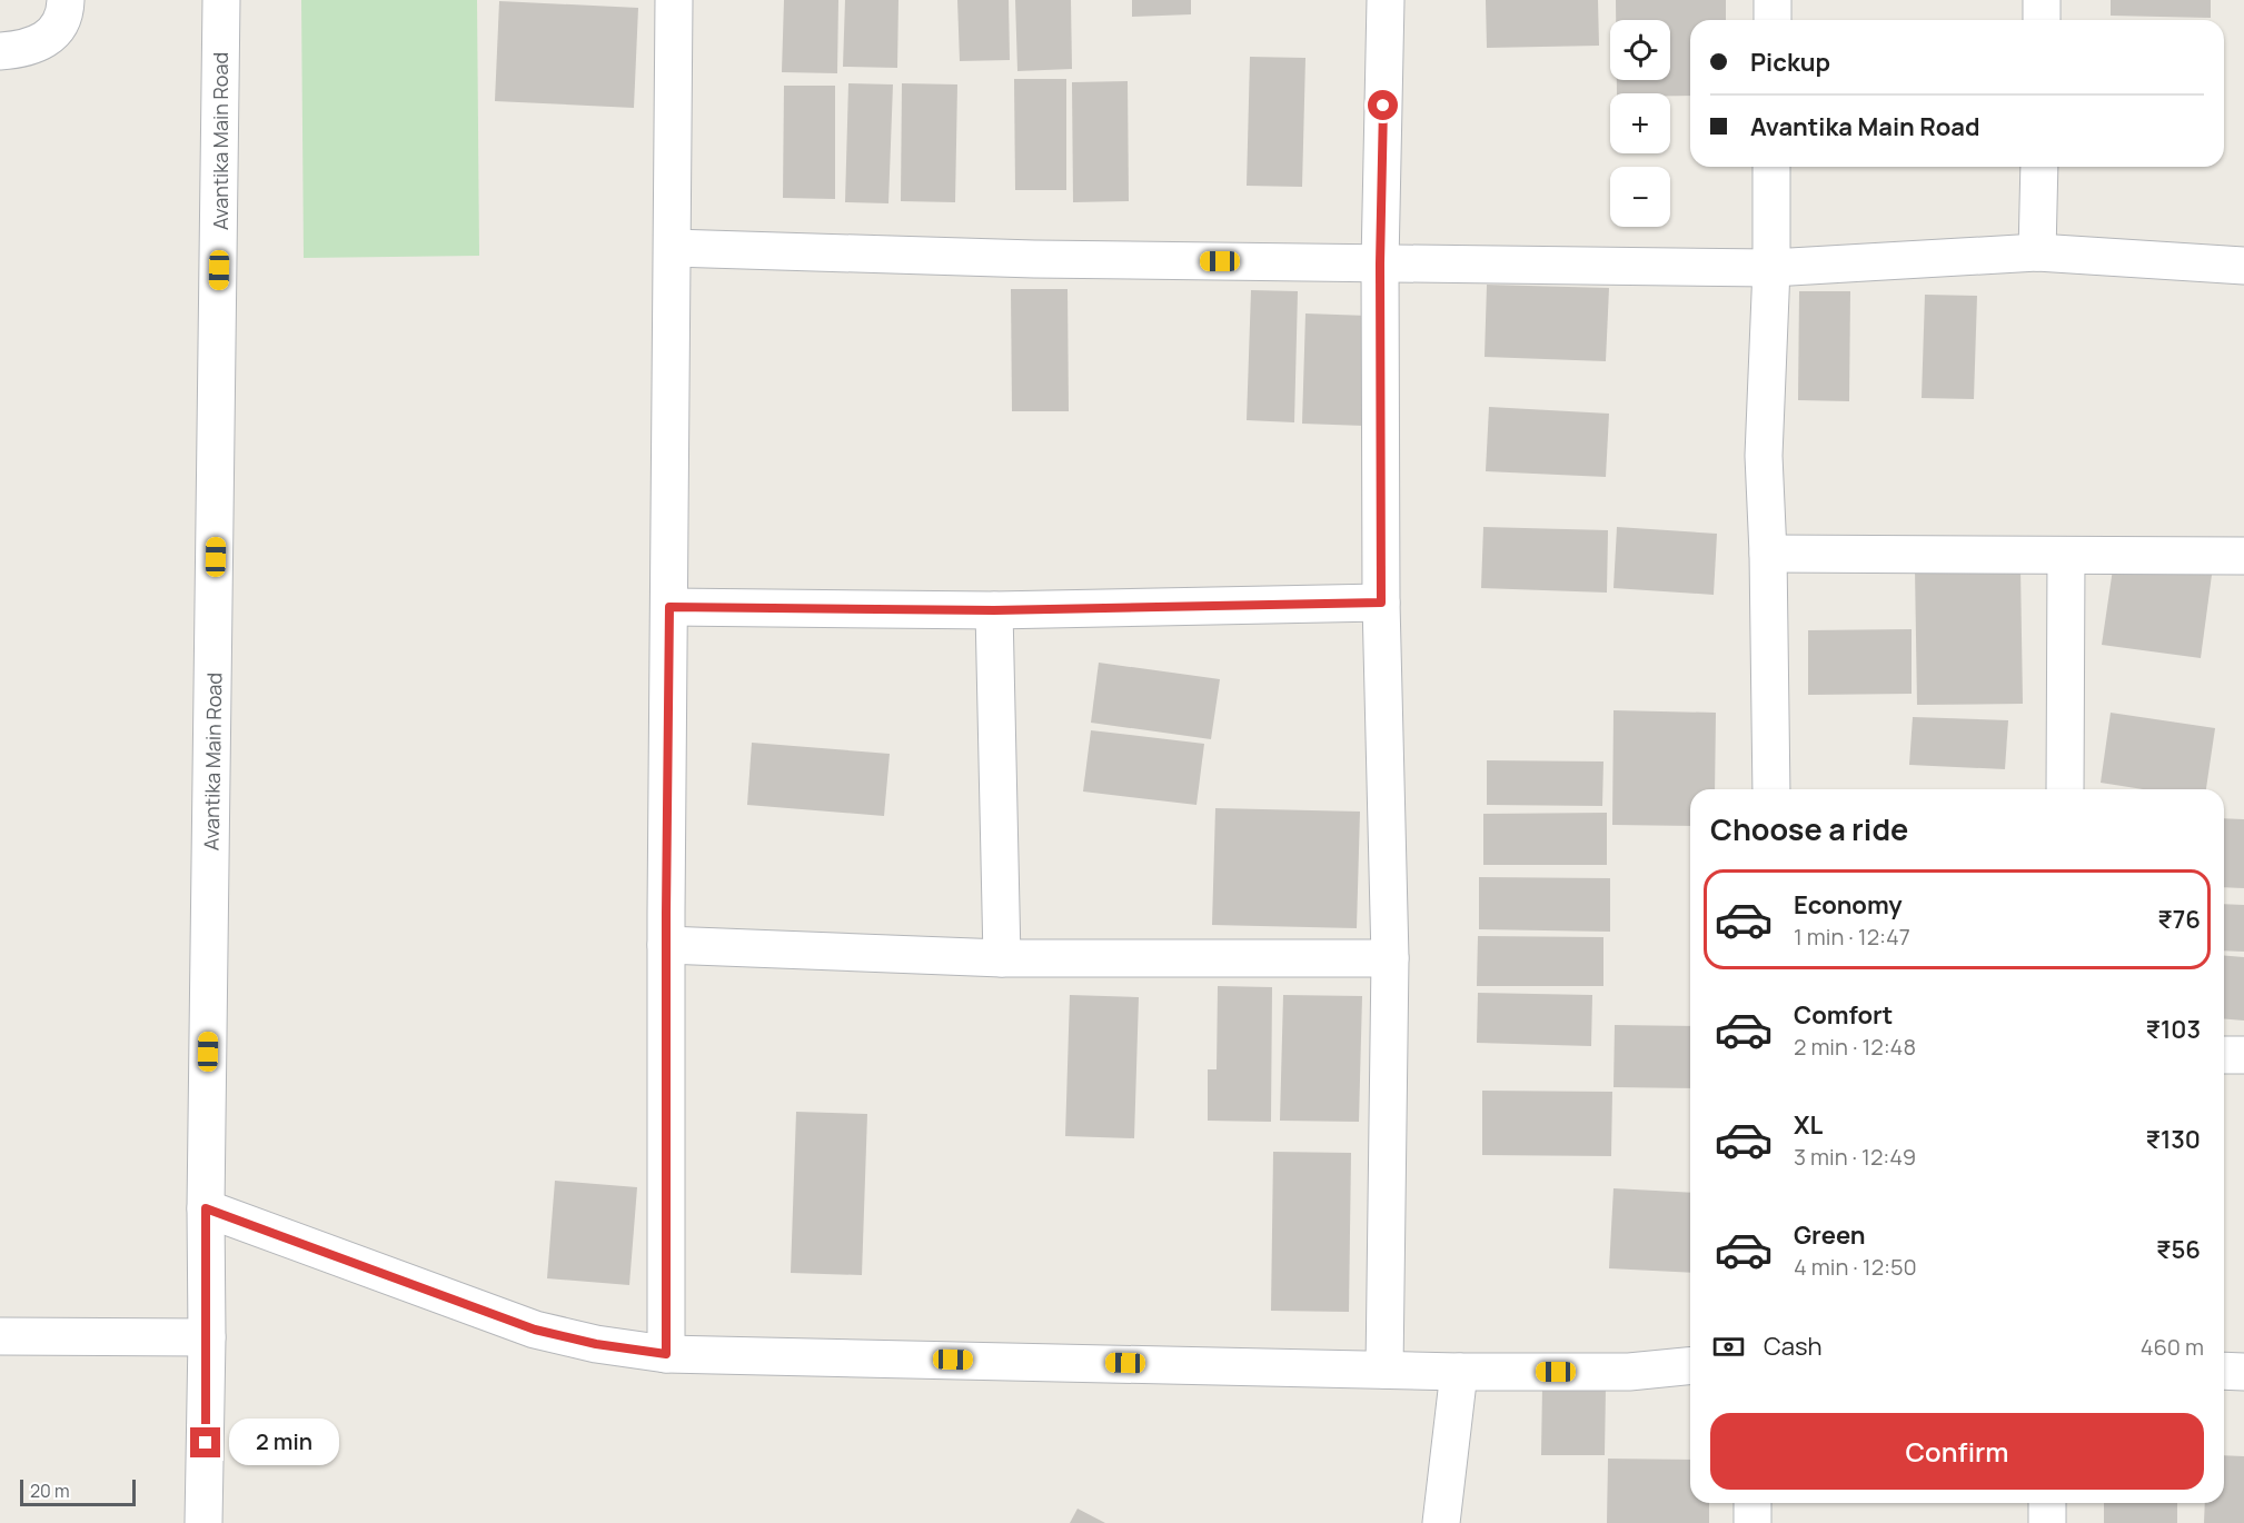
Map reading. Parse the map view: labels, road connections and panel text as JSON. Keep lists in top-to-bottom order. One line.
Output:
{"streets":{"street":["Avantika Main Road"]},"scale_bar":"20 m","page":{"map_buttons":["+","−"],"banner":["Pickup","Avantika Main Road"],"heading":"Choose a ride","list":[{"name":"Economy","note":"1 min · 12:47","value":"₹76"},{"name":"Comfort","note":"2 min · 12:48","value":"₹103"},{"name":"XL","note":"3 min · 12:49","value":"₹130"},{"name":"Green","note":"4 min · 12:50","value":"₹56"}],"pay":["Cash","460 m"],"buttons":"Confirm","bubble":"2 min","scale":"20 m"}}
